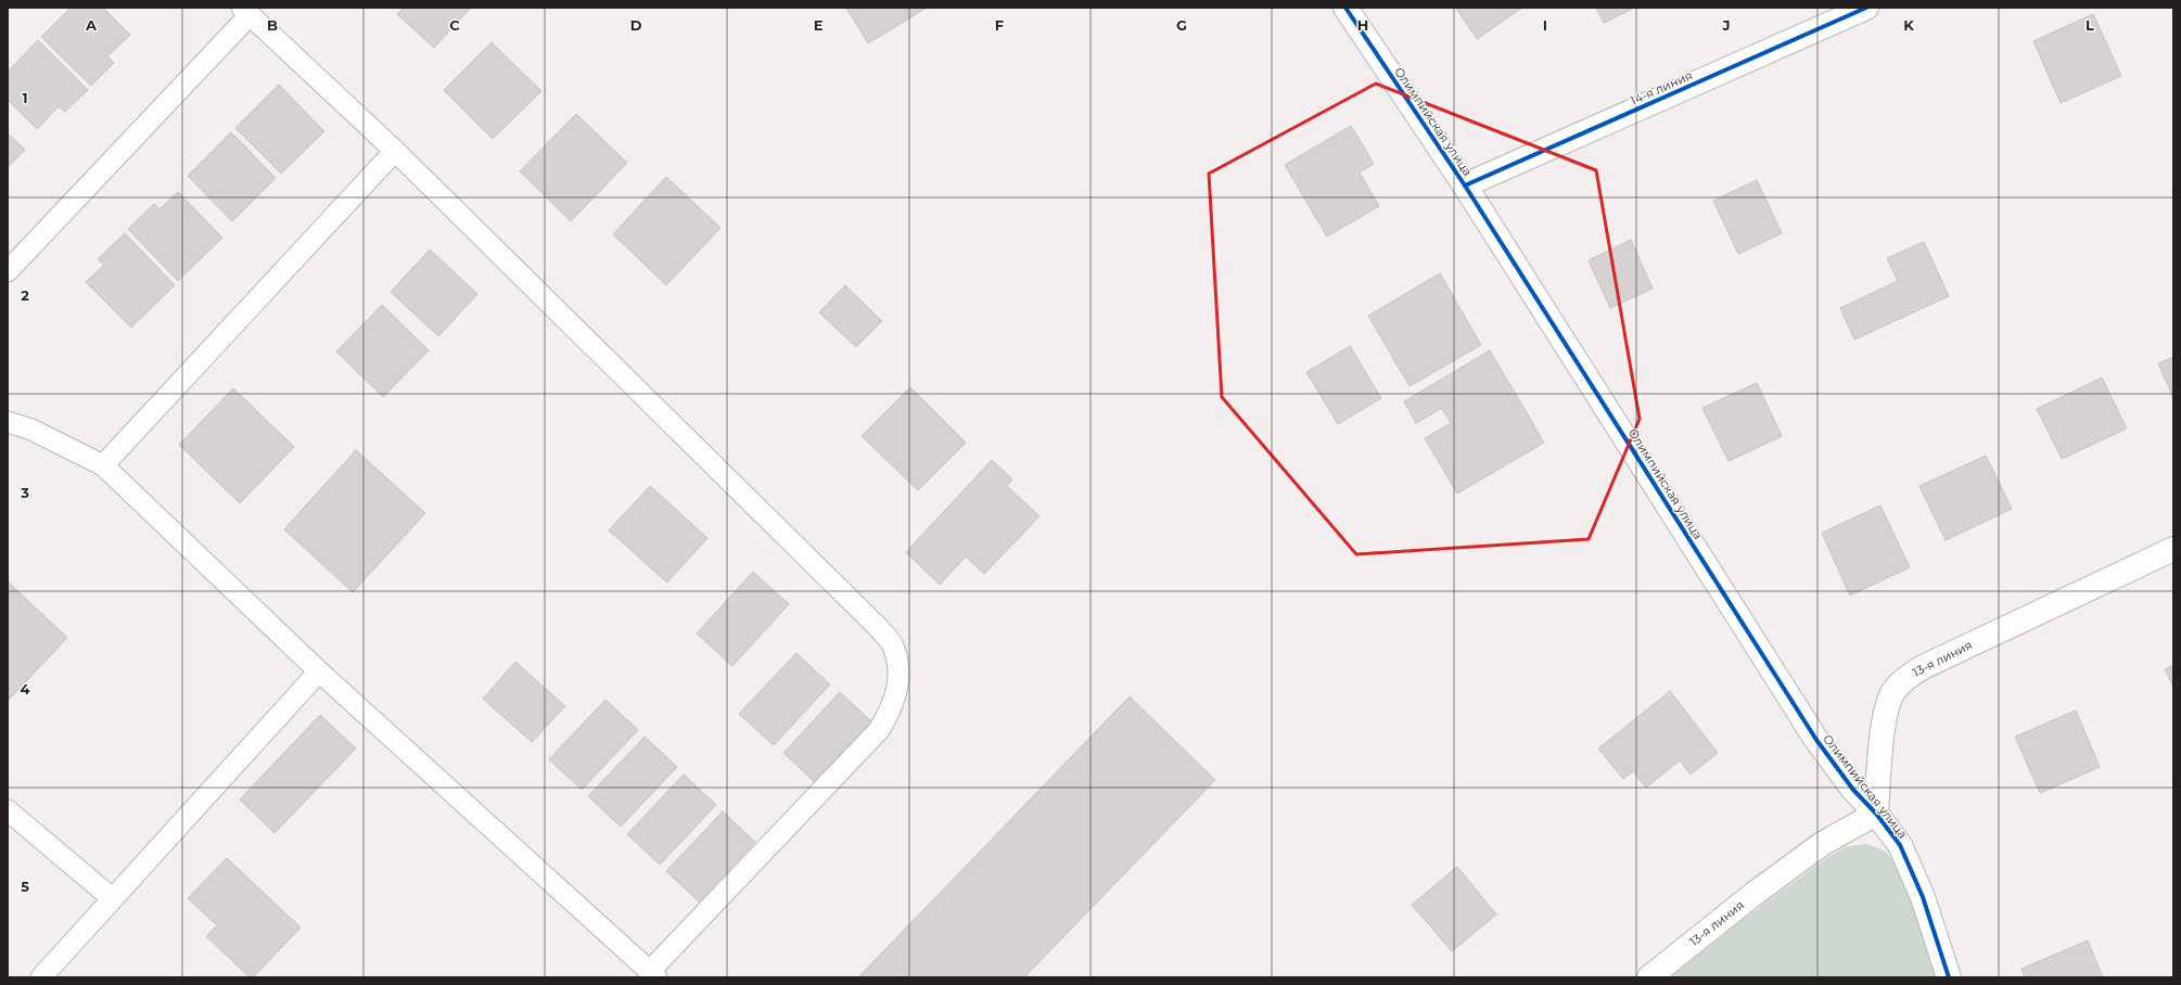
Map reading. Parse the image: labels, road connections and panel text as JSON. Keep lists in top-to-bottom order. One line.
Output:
{"streets":{"street":["14-я линия","Олимпийская улица","13-я линия"]},"crossings":[["14-я линия","Олимпийская улица"],["Олимпийская улица","13-я линия"]],"grid":{"columns":["A","B","C","D","E","F","G","H","I","J","K","L"],"rows":["1","2","3","4","5"]}}
